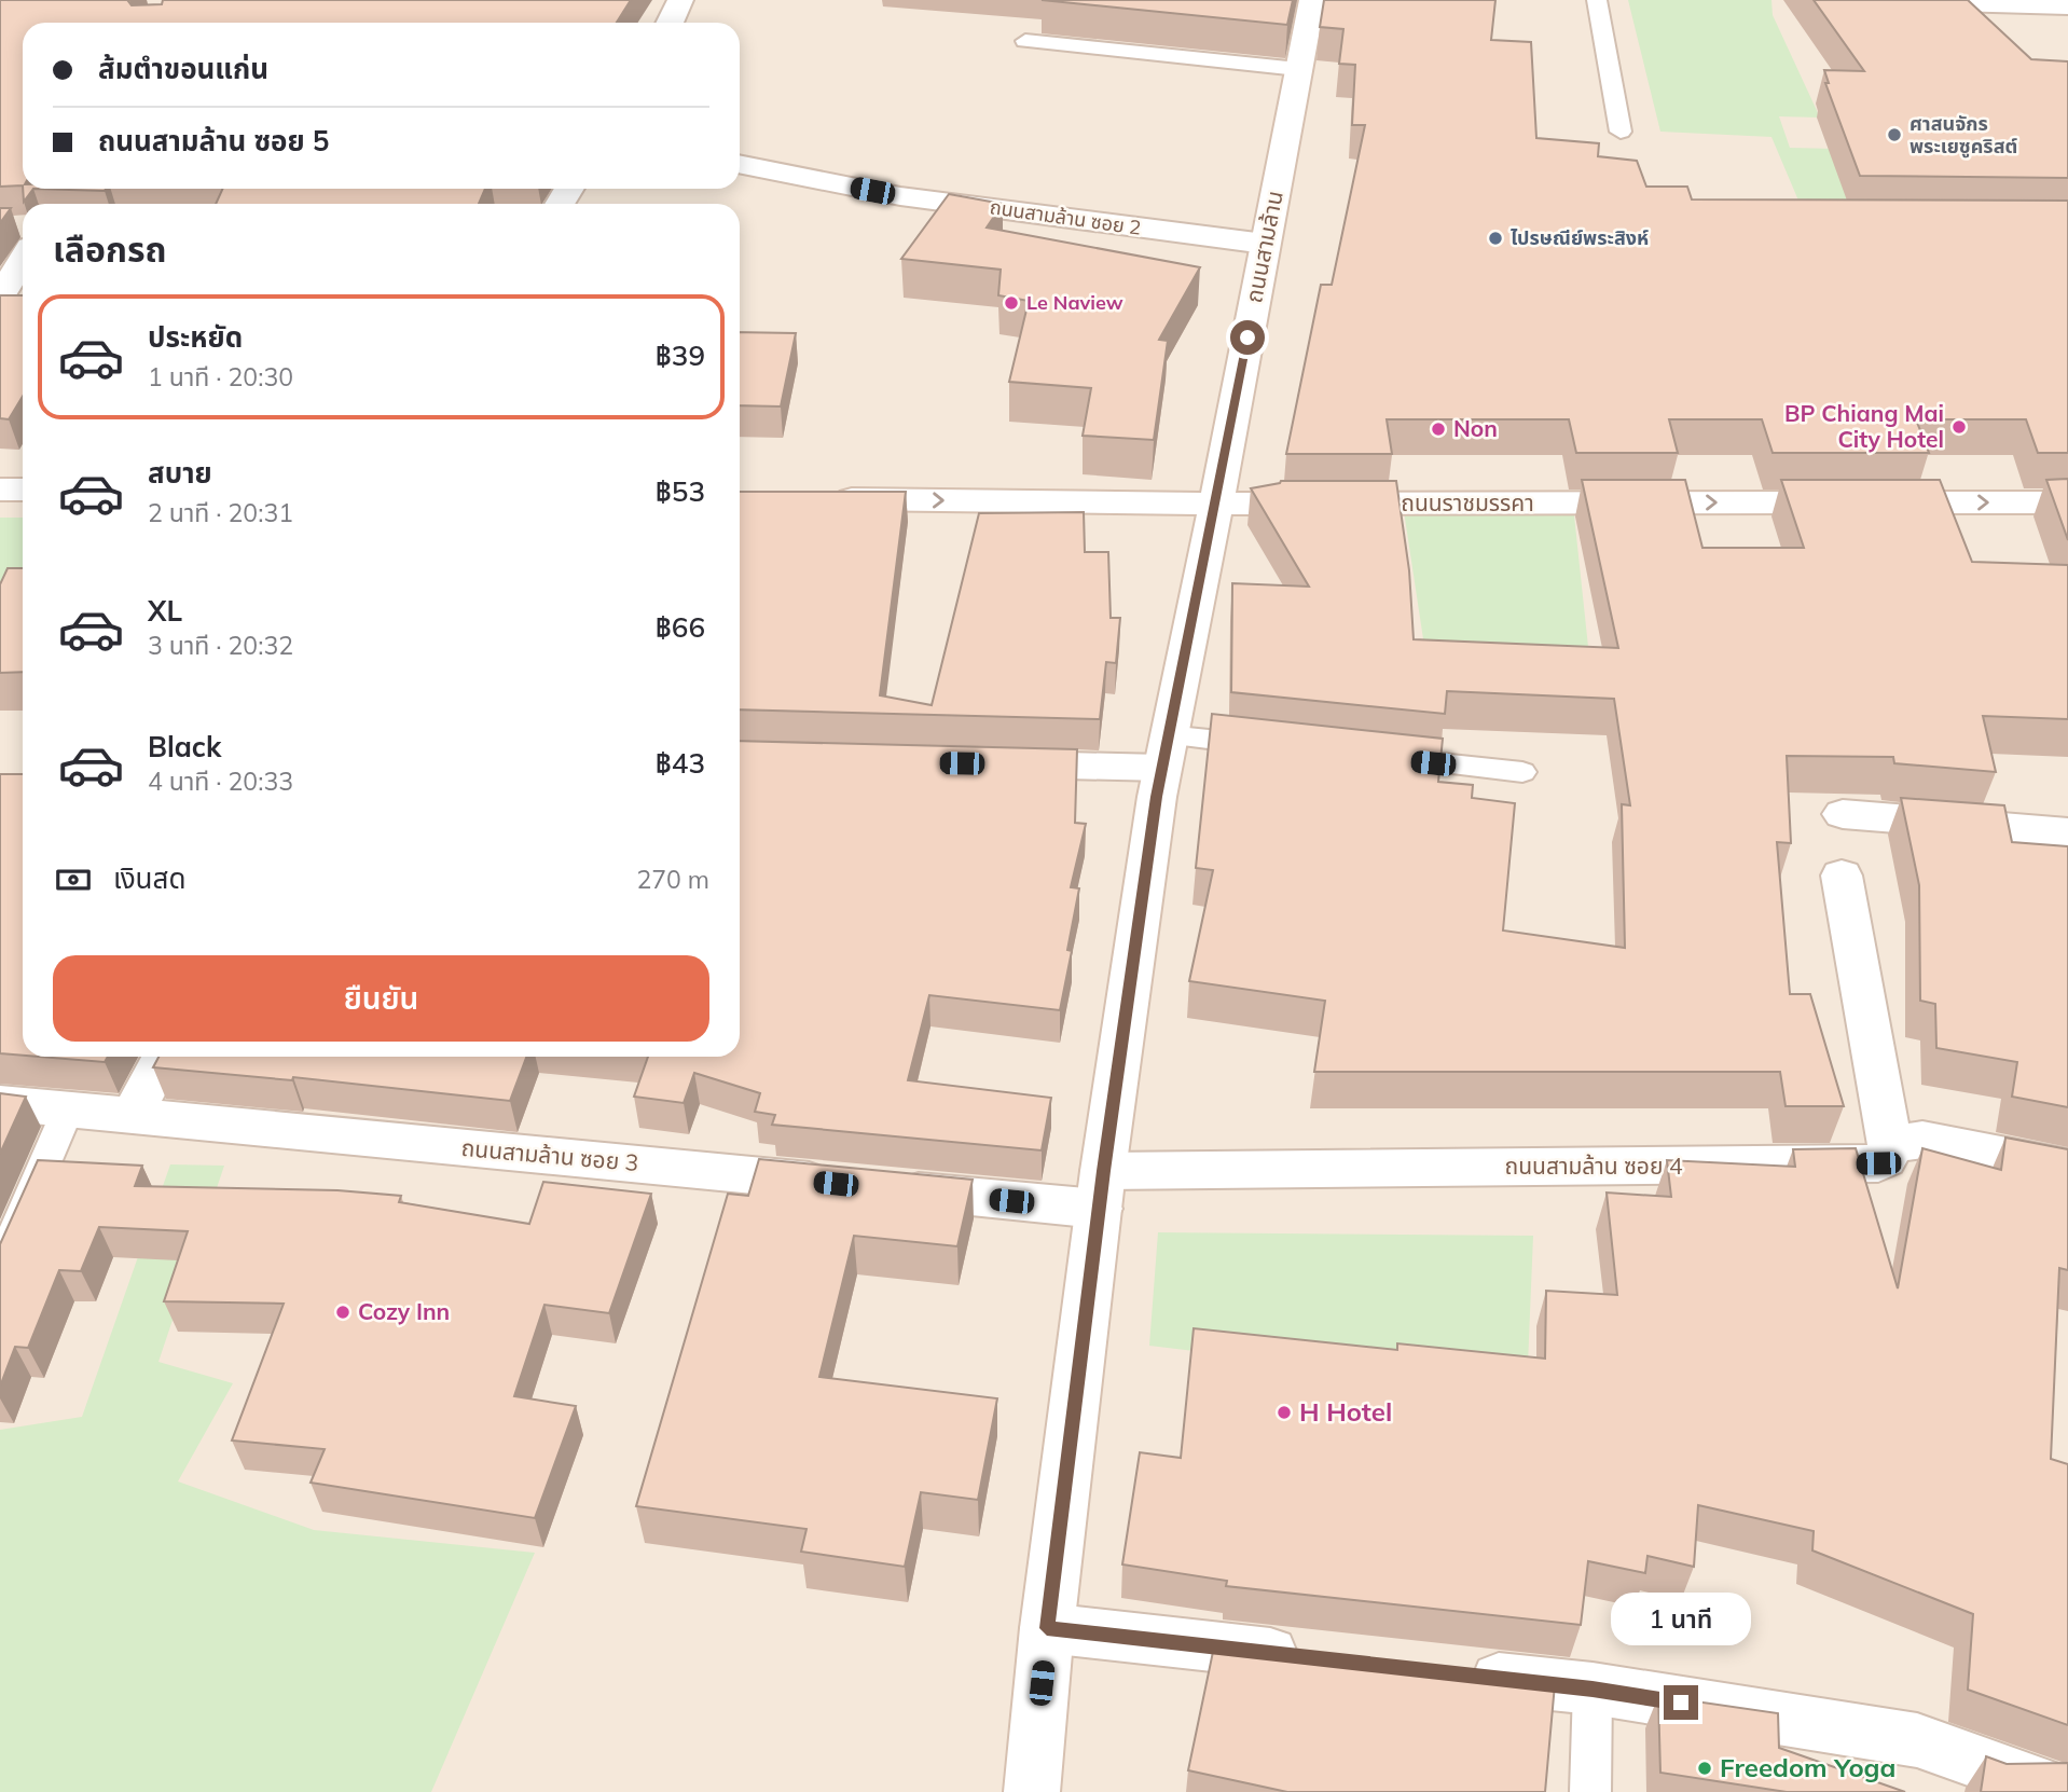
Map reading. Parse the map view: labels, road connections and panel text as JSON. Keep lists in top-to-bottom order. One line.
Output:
{"streets":{"street":["ถนนสามล้าน ซอย 2","ถนนสามล้าน","ถนนราชมรรคา","ถนนสามล้าน ซอย 3","ถนนสามล้าน ซอย 4"]},"crossings":[["ถนนสามล้าน ซอย 2","ถนนสามล้าน"],["ถนนสามล้าน","ถนนราชมรรคา"],["ถนนสามล้าน","ถนนสามล้าน ซอย 3"],["ถนนสามล้าน","ถนนสามล้าน ซอย 4"],["ถนนสามล้าน ซอย 3","ถนนสามล้าน ซอย 4"]],"places":["ศาสนจักร พระเยซูคริสต์","ไปรษณีย์พระสิงห์","Le Naview","BP Chiang Mai City Hotel","Non","Cozy Inn","H Hotel","Freedom Yoga"],"page":{"banner":["ส้มตำขอนแก่น","ถนนสามล้าน ซอย 5"],"heading":"เลือกรถ","list":[{"name":"ประหยัด","note":"1 นาที · 20:30","value":"฿39"},{"name":"สบาย","note":"2 นาที · 20:31","value":"฿53"},{"name":"XL","note":"3 นาที · 20:32","value":"฿66"},{"name":"Black","note":"4 นาที · 20:33","value":"฿43"}],"pay":["เงินสด","270 m"],"buttons":"ยืนยัน","bubble":"1 นาที"}}
